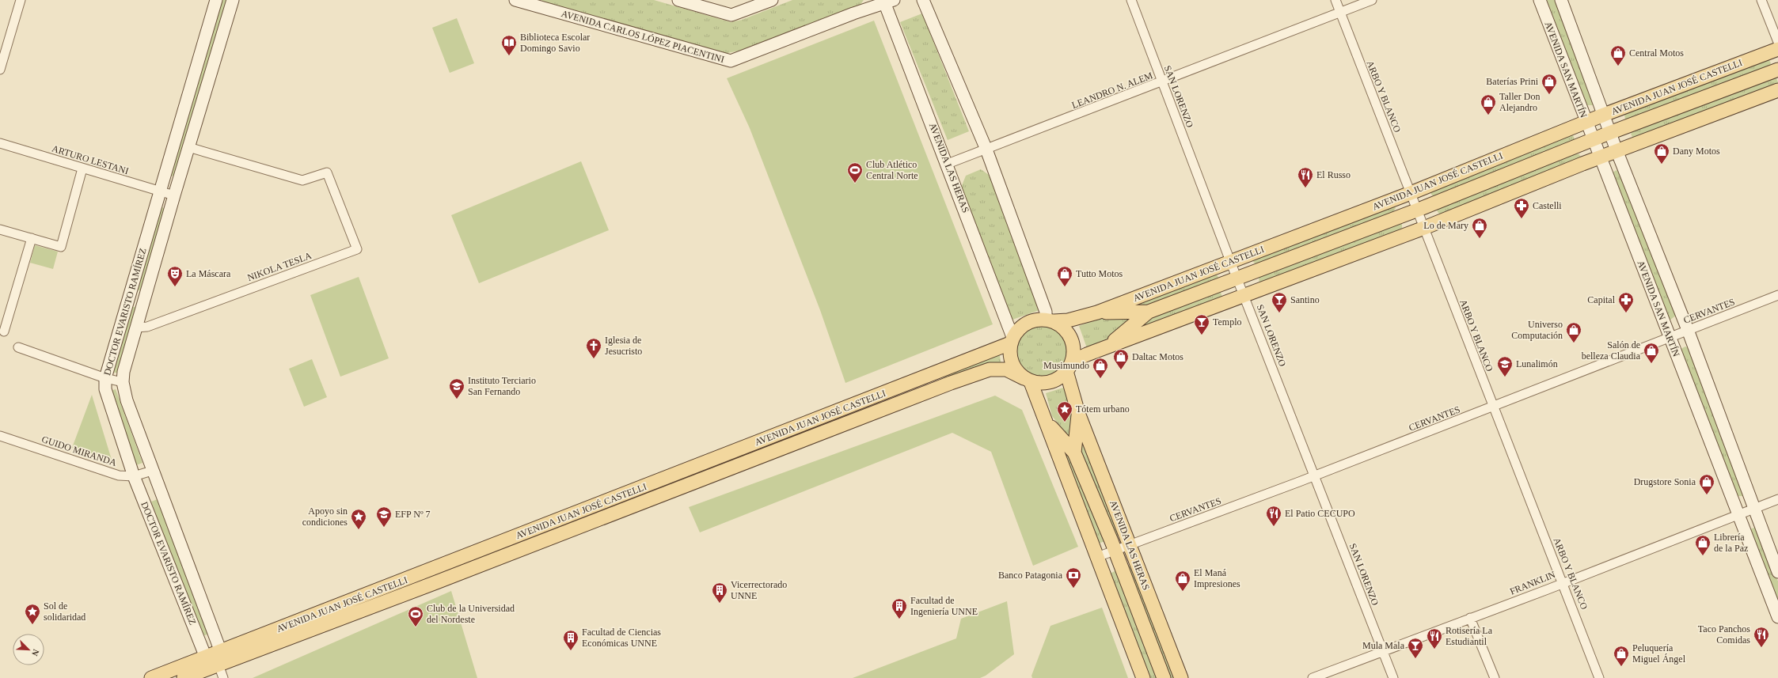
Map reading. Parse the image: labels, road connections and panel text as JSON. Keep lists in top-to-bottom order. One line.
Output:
{"streets":{"main road":["AVENIDA CARLOS LÓPEZ PIACENTINI","AVENIDA SAN MARTÍN","AVENIDA JUAN JOSÉ CASTELLI","AVENIDA LAS HERAS","DOCTOR EVARISTO RAMÍREZ"],"street":["LEANDRO N. ALEM","SAN LORENZO","ARBO Y BLANCO","ARTURO LESTANI","NIKOLA TESLA","CERVANTES","GUIDO MIRANDA","FRANKLIN"]},"crossings":[["AVENIDA CARLOS LÓPEZ PIACENTINI","AVENIDA LAS HERAS"],["AVENIDA SAN MARTÍN","AVENIDA JUAN JOSÉ CASTELLI"],["AVENIDA SAN MARTÍN","CERVANTES"],["AVENIDA SAN MARTÍN","FRANKLIN"],["AVENIDA JUAN JOSÉ CASTELLI","SAN LORENZO"],["AVENIDA JUAN JOSÉ CASTELLI","ARBO Y BLANCO"],["AVENIDA JUAN JOSÉ CASTELLI","AVENIDA LAS HERAS"],["AVENIDA JUAN JOSÉ CASTELLI","DOCTOR EVARISTO RAMÍREZ"],["LEANDRO N. ALEM","SAN LORENZO"],["LEANDRO N. ALEM","ARBO Y BLANCO"],["LEANDRO N. ALEM","AVENIDA LAS HERAS"],["SAN LORENZO","CERVANTES"],["SAN LORENZO","FRANKLIN"],["ARBO Y BLANCO","CERVANTES"],["ARBO Y BLANCO","FRANKLIN"],["ARTURO LESTANI","DOCTOR EVARISTO RAMÍREZ"],["AVENIDA LAS HERAS","CERVANTES"],["NIKOLA TESLA","DOCTOR EVARISTO RAMÍREZ"],["DOCTOR EVARISTO RAMÍREZ","GUIDO MIRANDA"]],"places":{"library":["Biblioteca Escolar Domingo Savio"],"shop":["Central Motos","Baterías Prini","Taller Don Alejandro","Dany Motos","Lo de Mary","Tutto Motos","Universo Computación","Salón de belleza Claudia","Daltac Motos","Musimundo","Drugstore Sonia","Librería de la Paz","El Maná Impresiones","Peluquería Miguel Ángel"],"sports":["Club Atlético Central Norte","Club de la Universidad del Nordeste"],"restaurant":["El Russo","El Patio CECUPO","Taco Panchos Comidas","Rotisería La Estudiantil"],"pharmacy":["Castelli","Capital"],"theatre":["La Máscara"],"bar":["Santino","Templo","Mula Mala"],"church":["Iglesia de Jesucristo"],"school or university":["Lunalimón","Instituto Terciario San Fernando","EFP Nº 7"],"place":["Tótem urbano","Apoyo sin condiciones","Sol de solidaridad"],"bank":["Banco Patagonia"],"building":["Vicerrectorado UNNE","Facultad de Ingeniería UNNE","Facultad de Ciencias Económicas UNNE"]},"north":"bottom right"}
